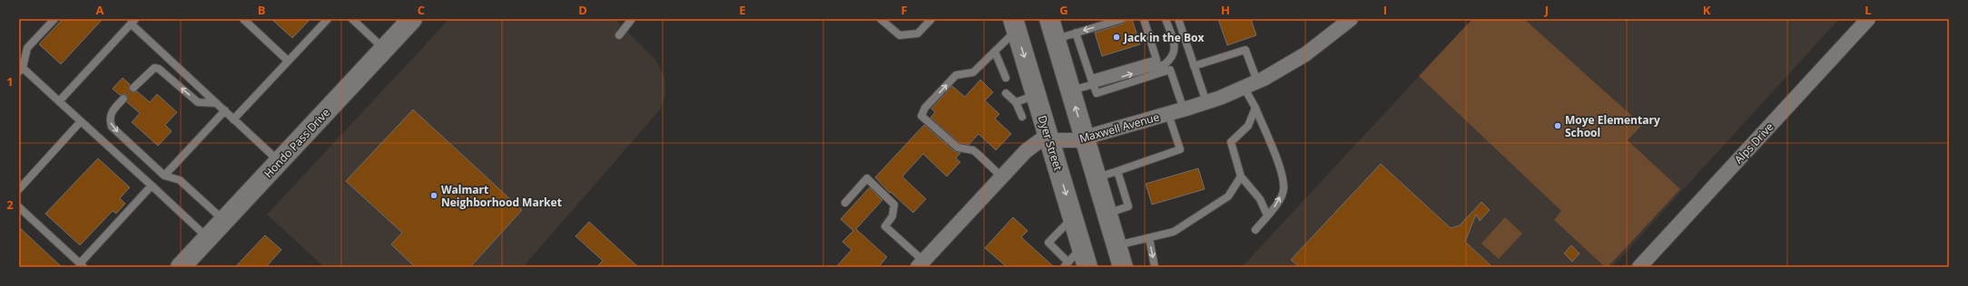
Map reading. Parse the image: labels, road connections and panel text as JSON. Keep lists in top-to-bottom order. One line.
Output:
{"streets":{"main road":["Hondo Pass Drive","Dyer Street"],"street":["Maxwell Avenue","Alps Drive"]},"crossings":[["Maxwell Avenue","Dyer Street"]],"places":["Jack in the Box","Moye Elementary School","Walmart Neighborhood Market"],"grid":{"columns":["A","B","C","D","E","F","G","H","I","J","K","L"],"rows":["1","2"]}}
